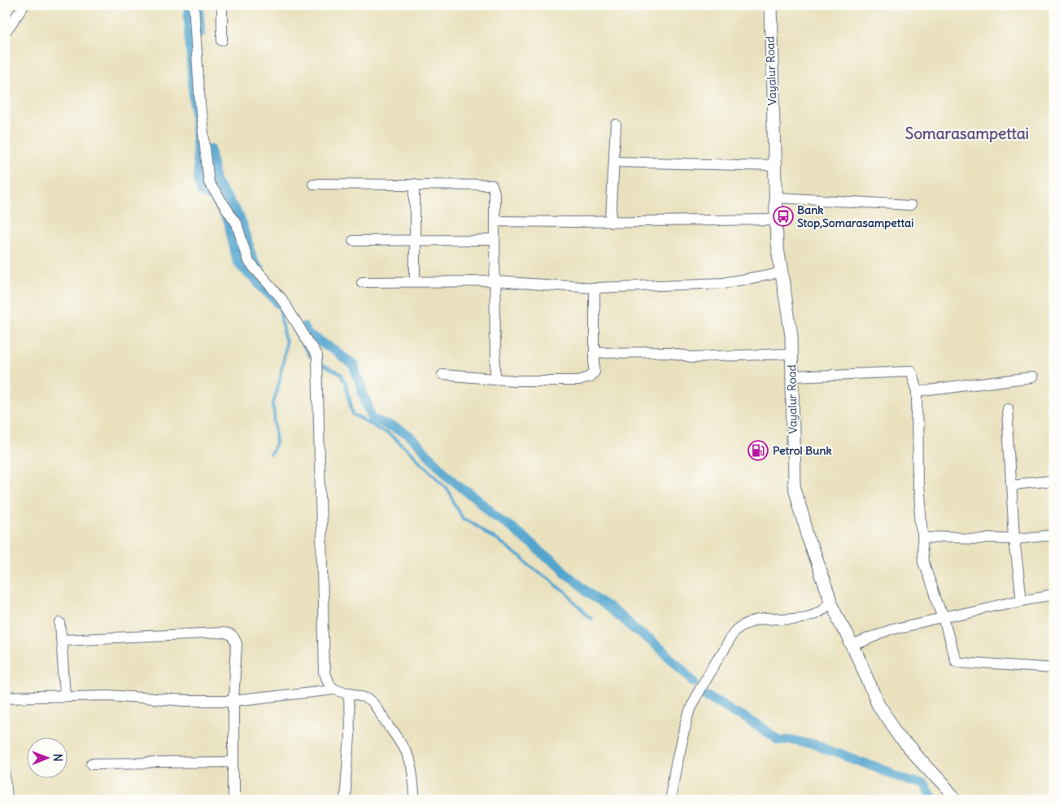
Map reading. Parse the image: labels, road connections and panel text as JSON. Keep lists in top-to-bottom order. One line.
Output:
{"streets":{"main road":["Vayalur Road"]},"districts":["Somarasampettai"],"places":{"bus stop":["Bank Stop,Somarasampettai"],"fuel station":["Petrol Bunk"]},"north":"right"}
